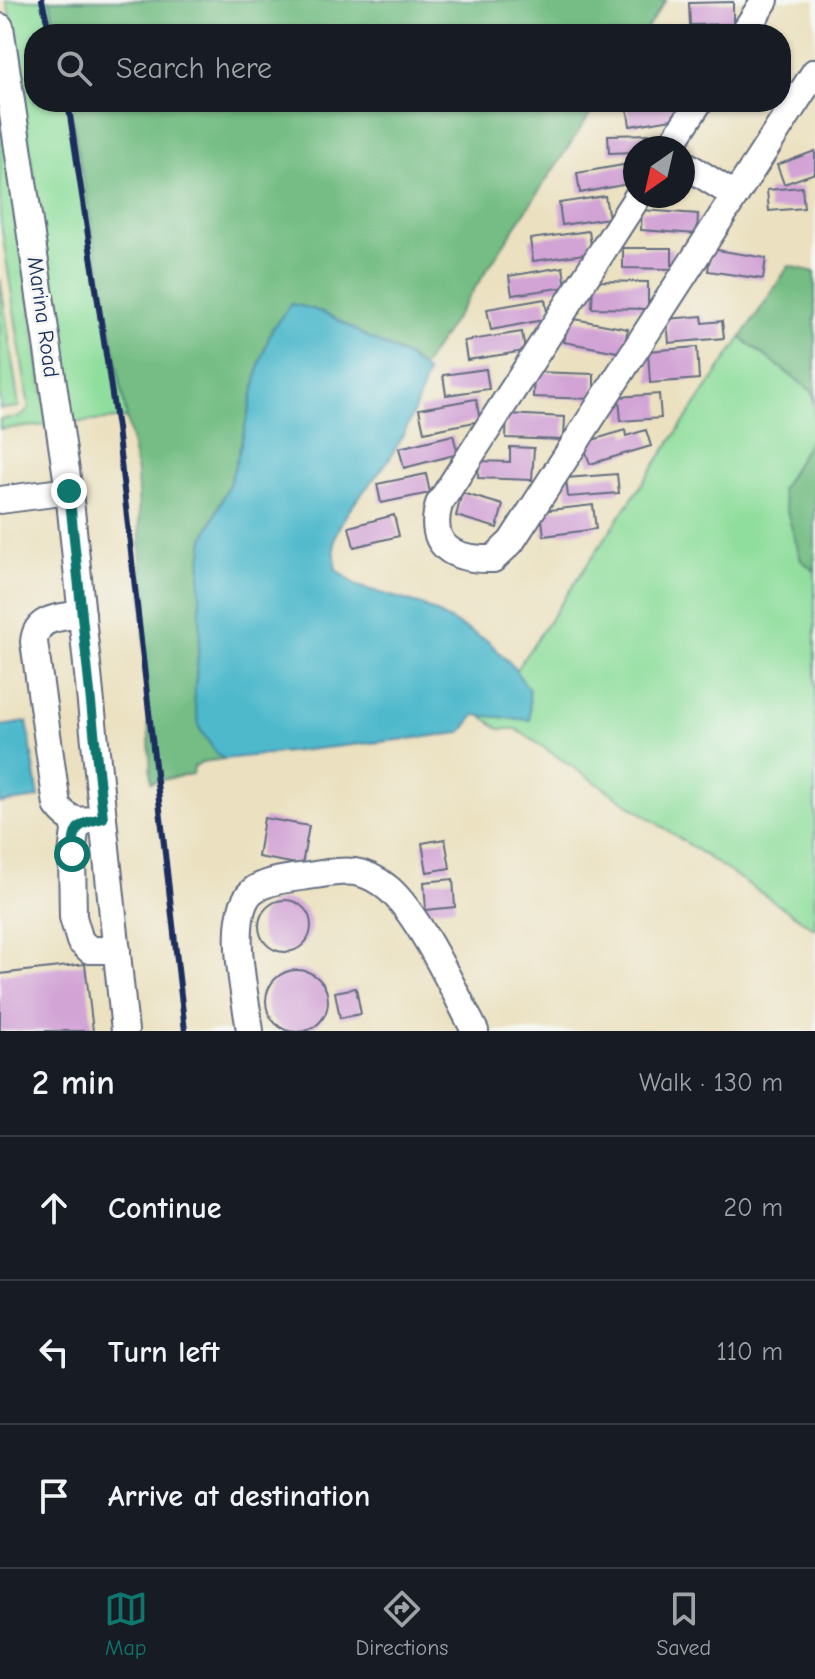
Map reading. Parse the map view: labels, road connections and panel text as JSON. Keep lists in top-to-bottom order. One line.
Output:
{"streets":{"street":["Marina Road"]},"north":"bottom left","page":{"search":"Search here","heading":["2 min","Walk · 130 m"],"list":[["Continue","20 m"],["Turn left","110 m"],"Arrive at destination"],"nav":["Map","Directions","Saved"]}}
